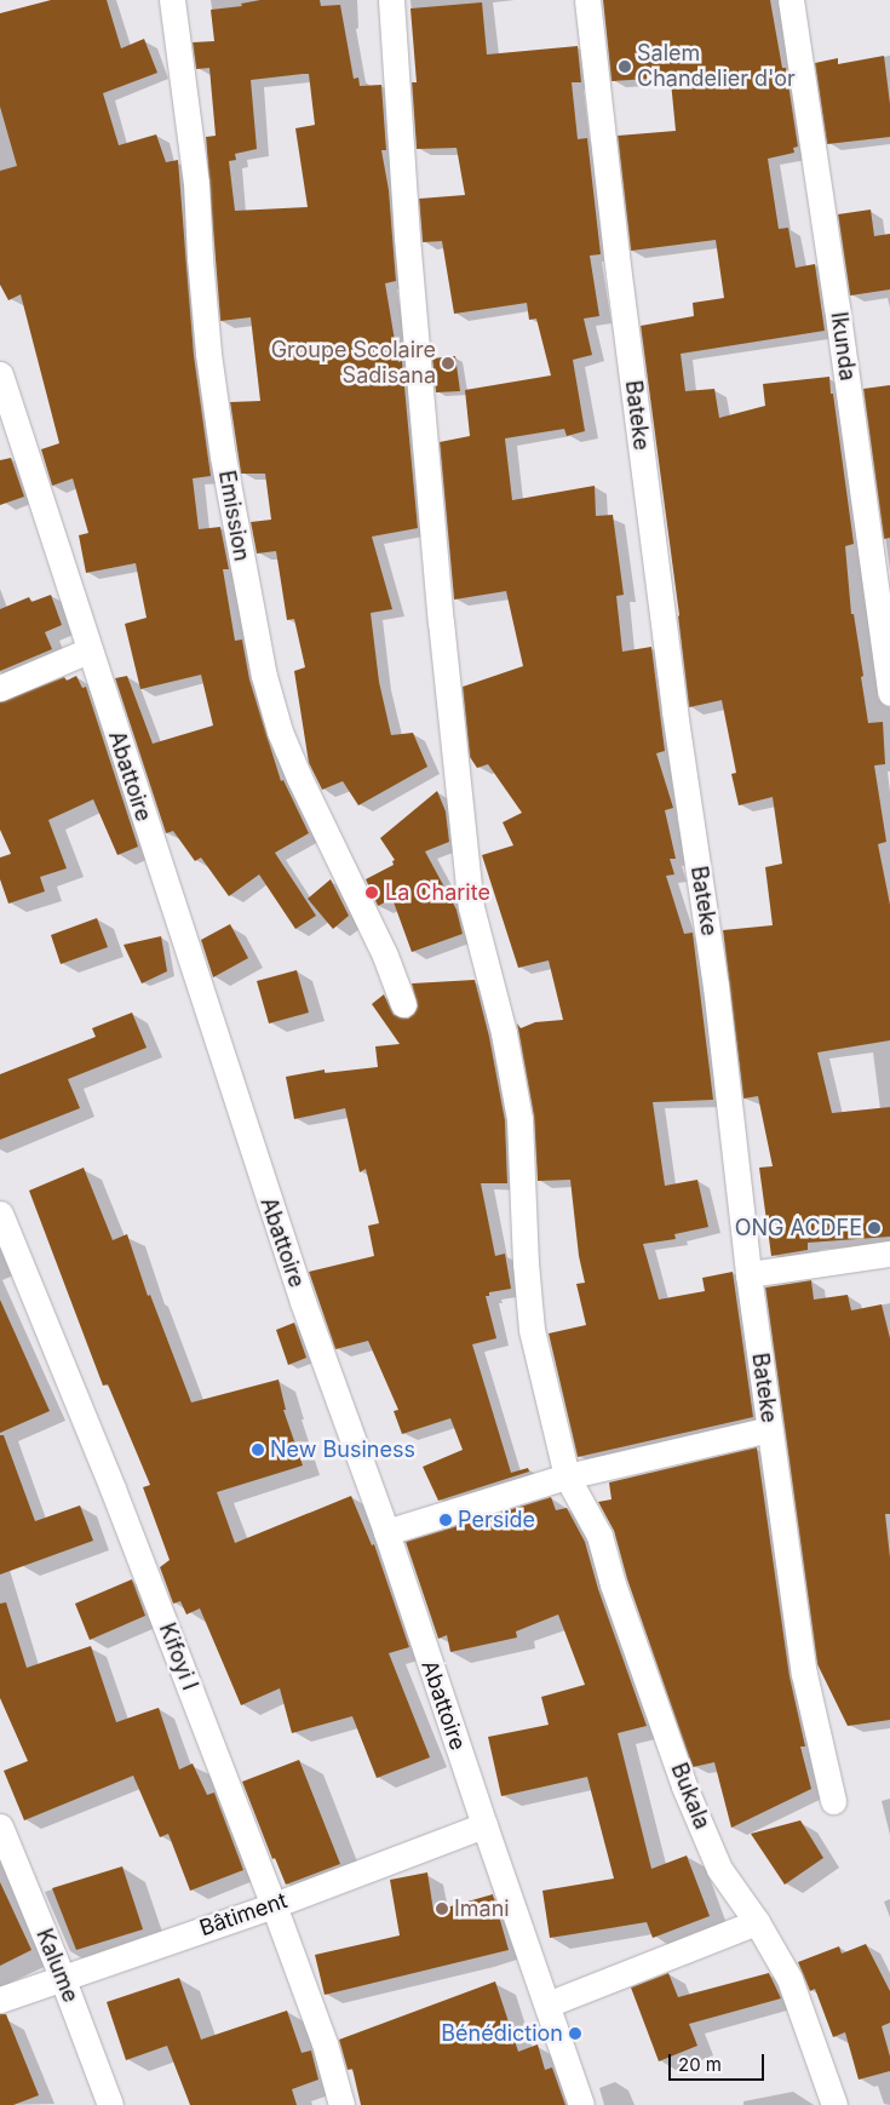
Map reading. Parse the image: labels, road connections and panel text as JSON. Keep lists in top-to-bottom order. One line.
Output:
{"streets":{"street":["Ikunda","Bateke","Emission","Abattoire","Kifoyi I","Bukala","Bâtiment","Kalume"]},"crossings":[["Abattoire","Bâtiment"],["Kifoyi I","Bâtiment"],["Bâtiment","Kalume"]],"places":["Salem Chandelier d'or","Groupe Scolaire Sadisana","La Charite","ONG ACDFE","New Business","Perside","Imani","Bénédiction"],"scale_bar":"20 m"}
